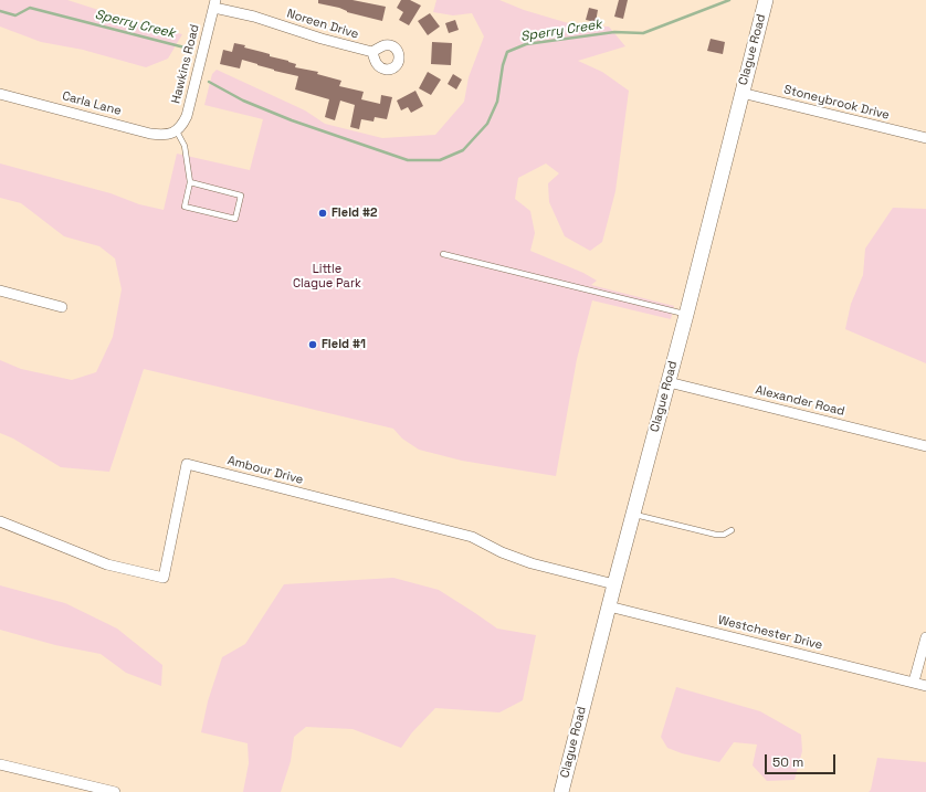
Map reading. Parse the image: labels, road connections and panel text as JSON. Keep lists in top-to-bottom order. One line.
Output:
{"streets":{"main road":["Clague Road"],"street":["Noreen Drive","Hawkins Road","Stoneybrook Drive","Carla Lane","Alexander Road","Ambour Drive","Westchester Drive"]},"crossings":[["Noreen Drive","Hawkins Road"],["Clague Road","Stoneybrook Drive"],["Clague Road","Alexander Road"],["Clague Road","Ambour Drive"],["Clague Road","Westchester Drive"],["Hawkins Road","Carla Lane"]],"water":["Sperry Creek"],"parks":["Little Clague Park"],"places":["Field #2","Field #1"],"scale_bar":"50 m"}
